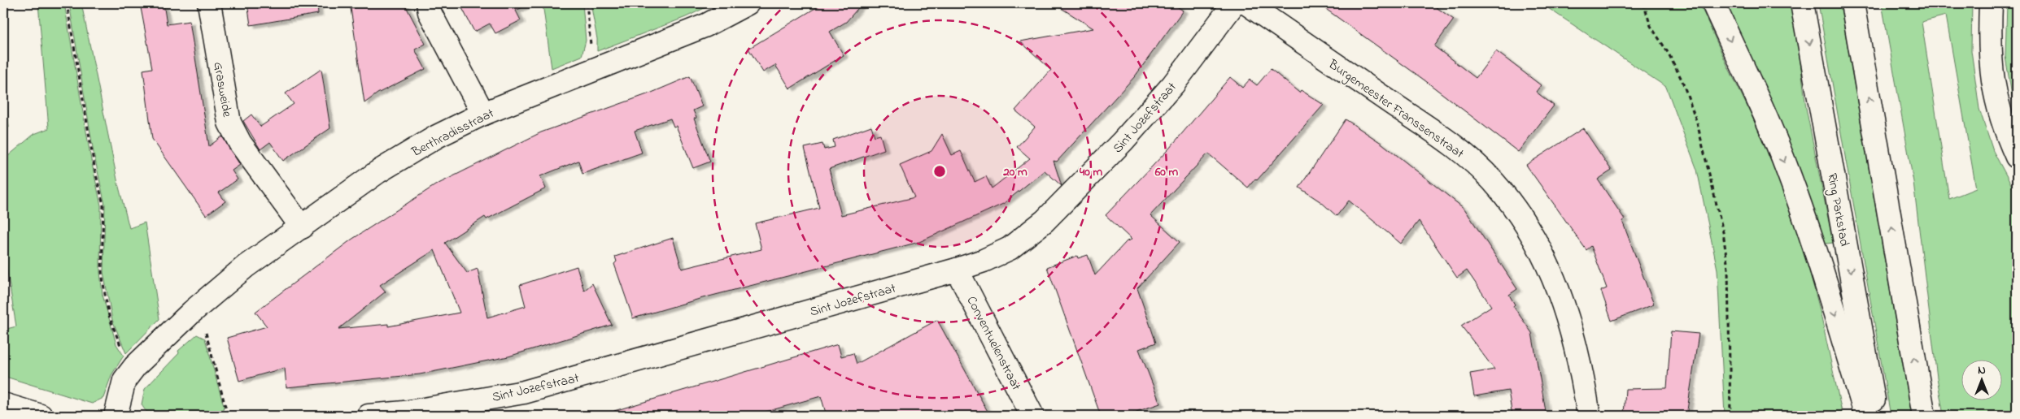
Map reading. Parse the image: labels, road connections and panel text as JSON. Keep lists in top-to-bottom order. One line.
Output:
{"streets":{"main road":["Grasweide","Burgemeester Franssenstraat","Sint Jozefstraat","Berthradisstraat","Ring Parkstad","Conventuelenstraat"]},"crossings":[["Grasweide","Berthradisstraat"],["Sint Jozefstraat","Conventuelenstraat"]],"north":"top","rings":["20 m","40 m","60 m"]}
